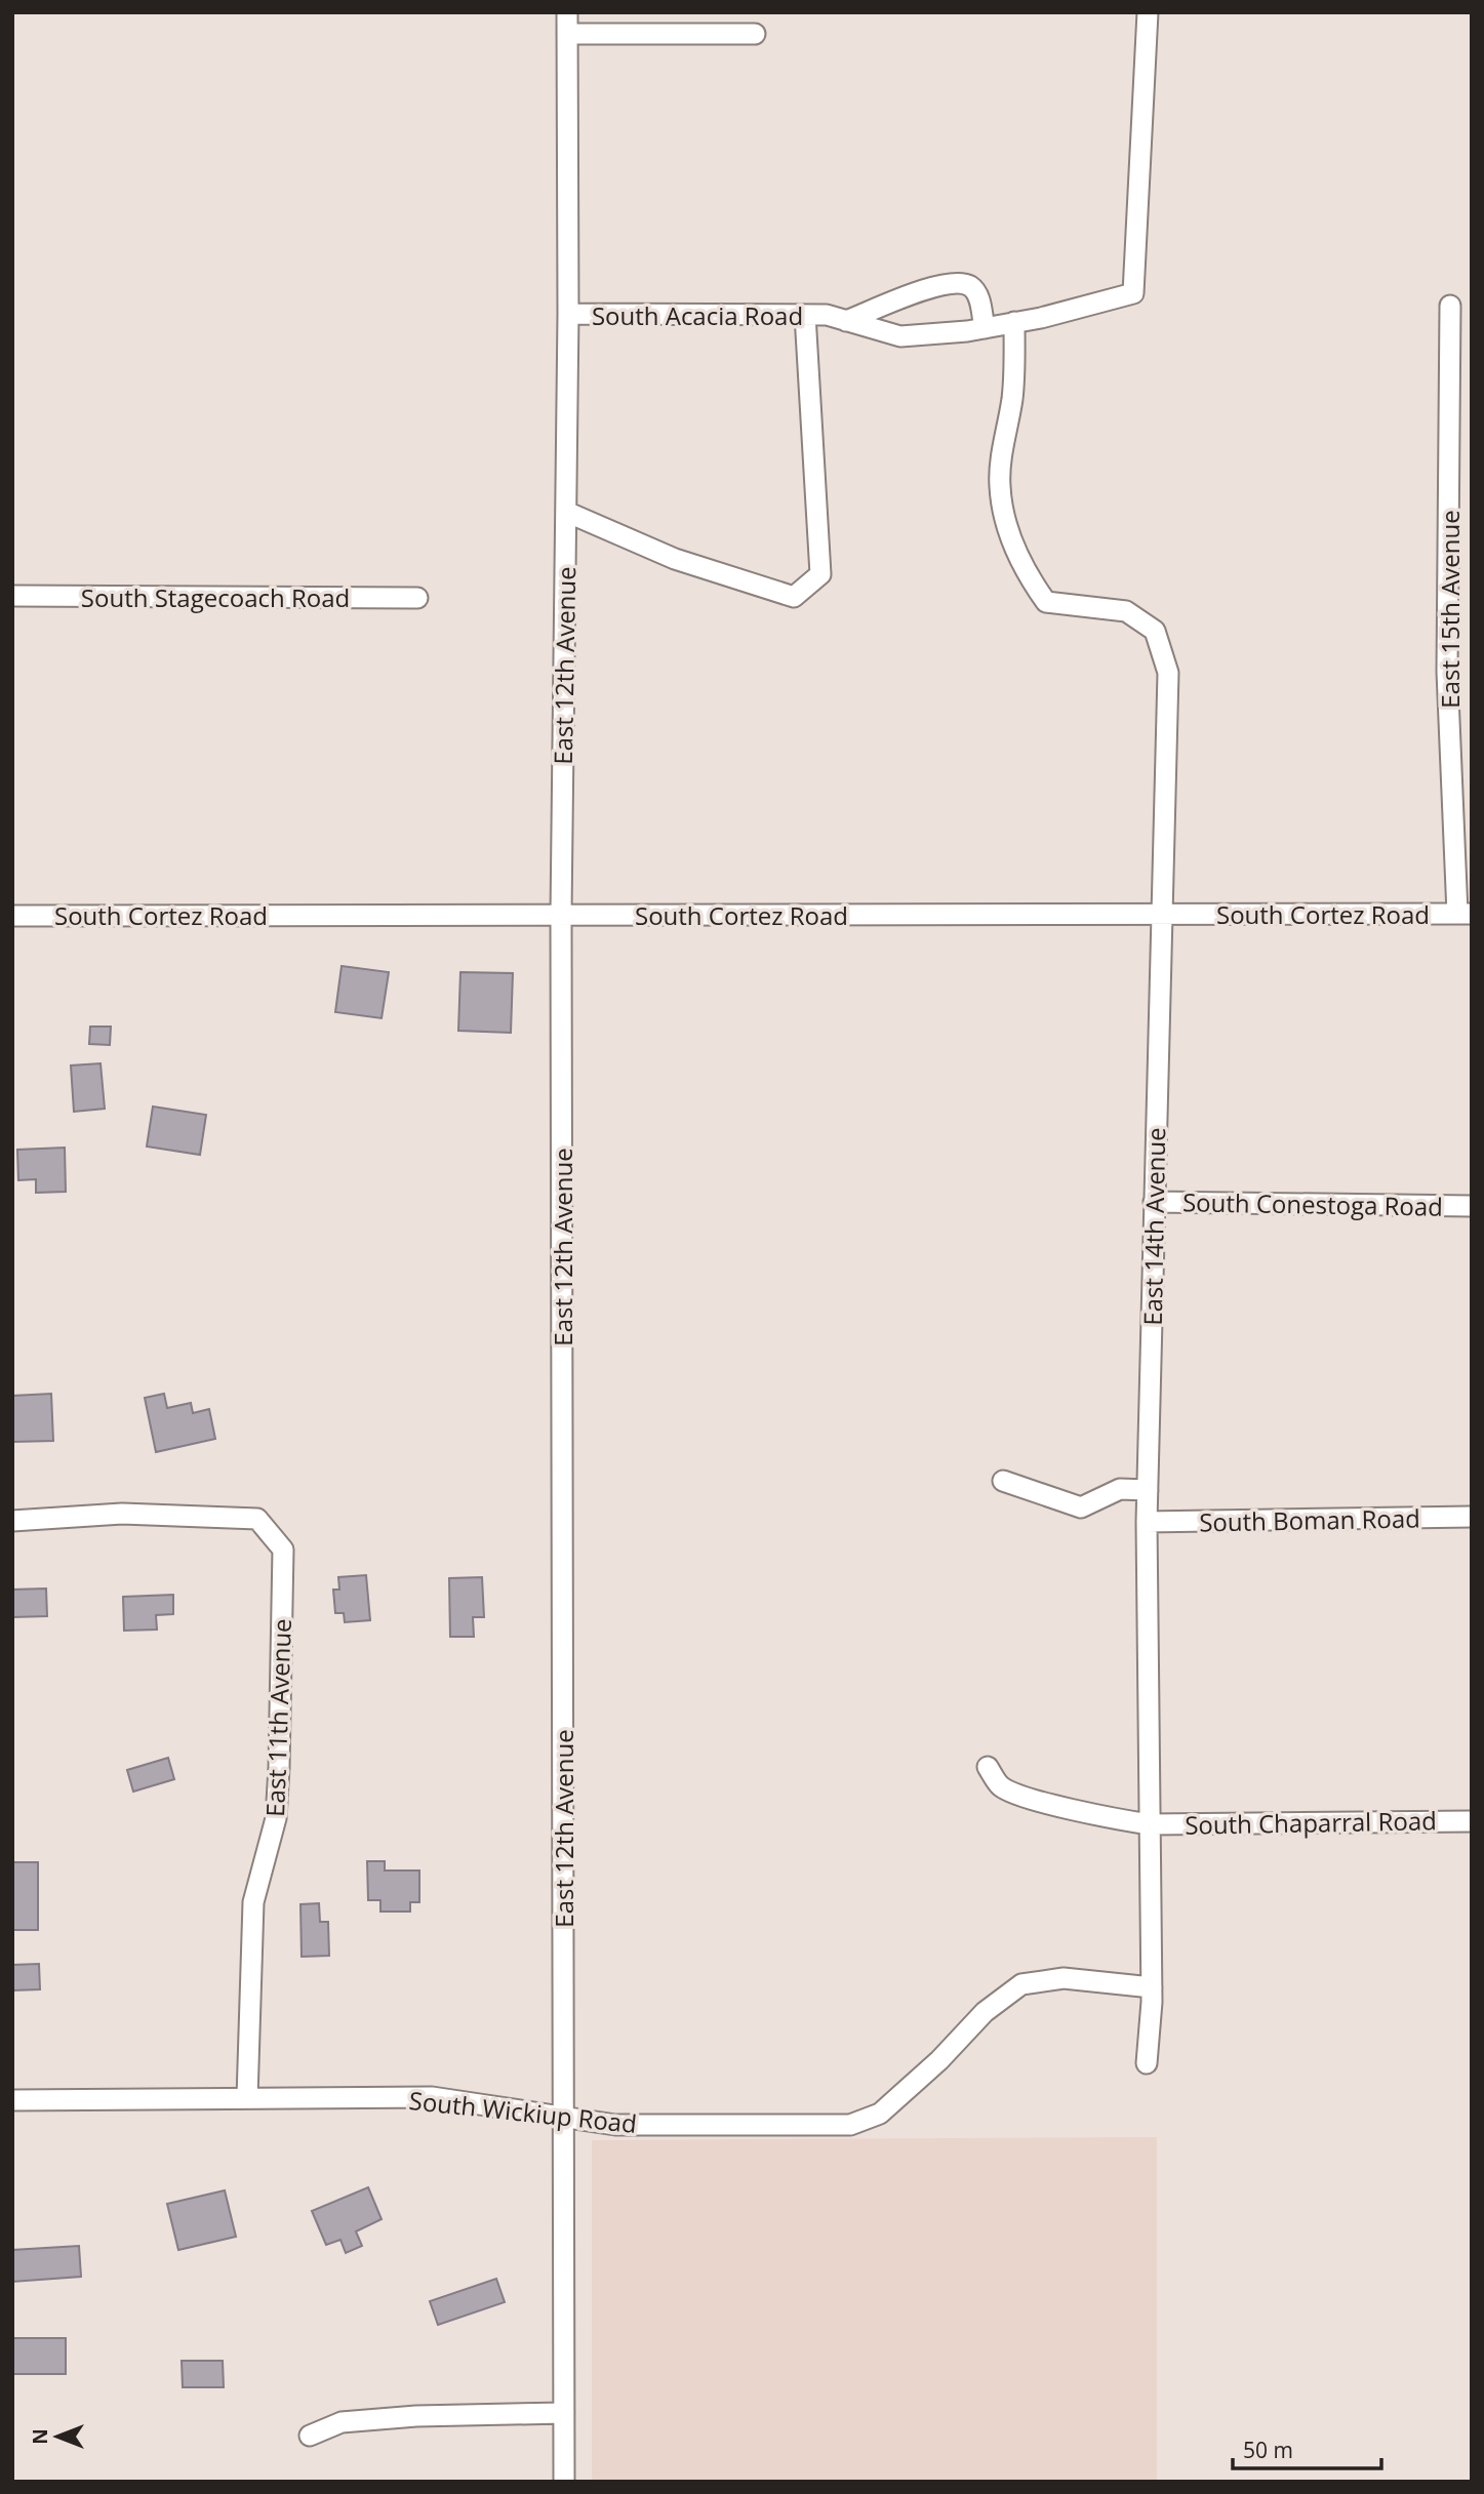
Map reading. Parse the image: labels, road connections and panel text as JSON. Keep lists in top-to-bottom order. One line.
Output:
{"streets":{"street":["South Acacia Road","South Stagecoach Road","East 15th Avenue","East 12th Avenue","South Cortez Road","South Conestoga Road","East 14th Avenue","South Boman Road","East 11th Avenue","South Chaparral Road","South Wickiup Road"]},"crossings":[["South Acacia Road","East 12th Avenue"],["South Acacia Road","East 14th Avenue"],["East 15th Avenue","South Cortez Road"],["East 12th Avenue","South Cortez Road"],["East 12th Avenue","South Wickiup Road"],["South Cortez Road","East 14th Avenue"],["South Conestoga Road","East 14th Avenue"],["East 14th Avenue","South Boman Road"],["East 14th Avenue","South Chaparral Road"],["East 14th Avenue","South Wickiup Road"],["East 11th Avenue","South Wickiup Road"]],"scale_bar":"50 m","north":"left"}
